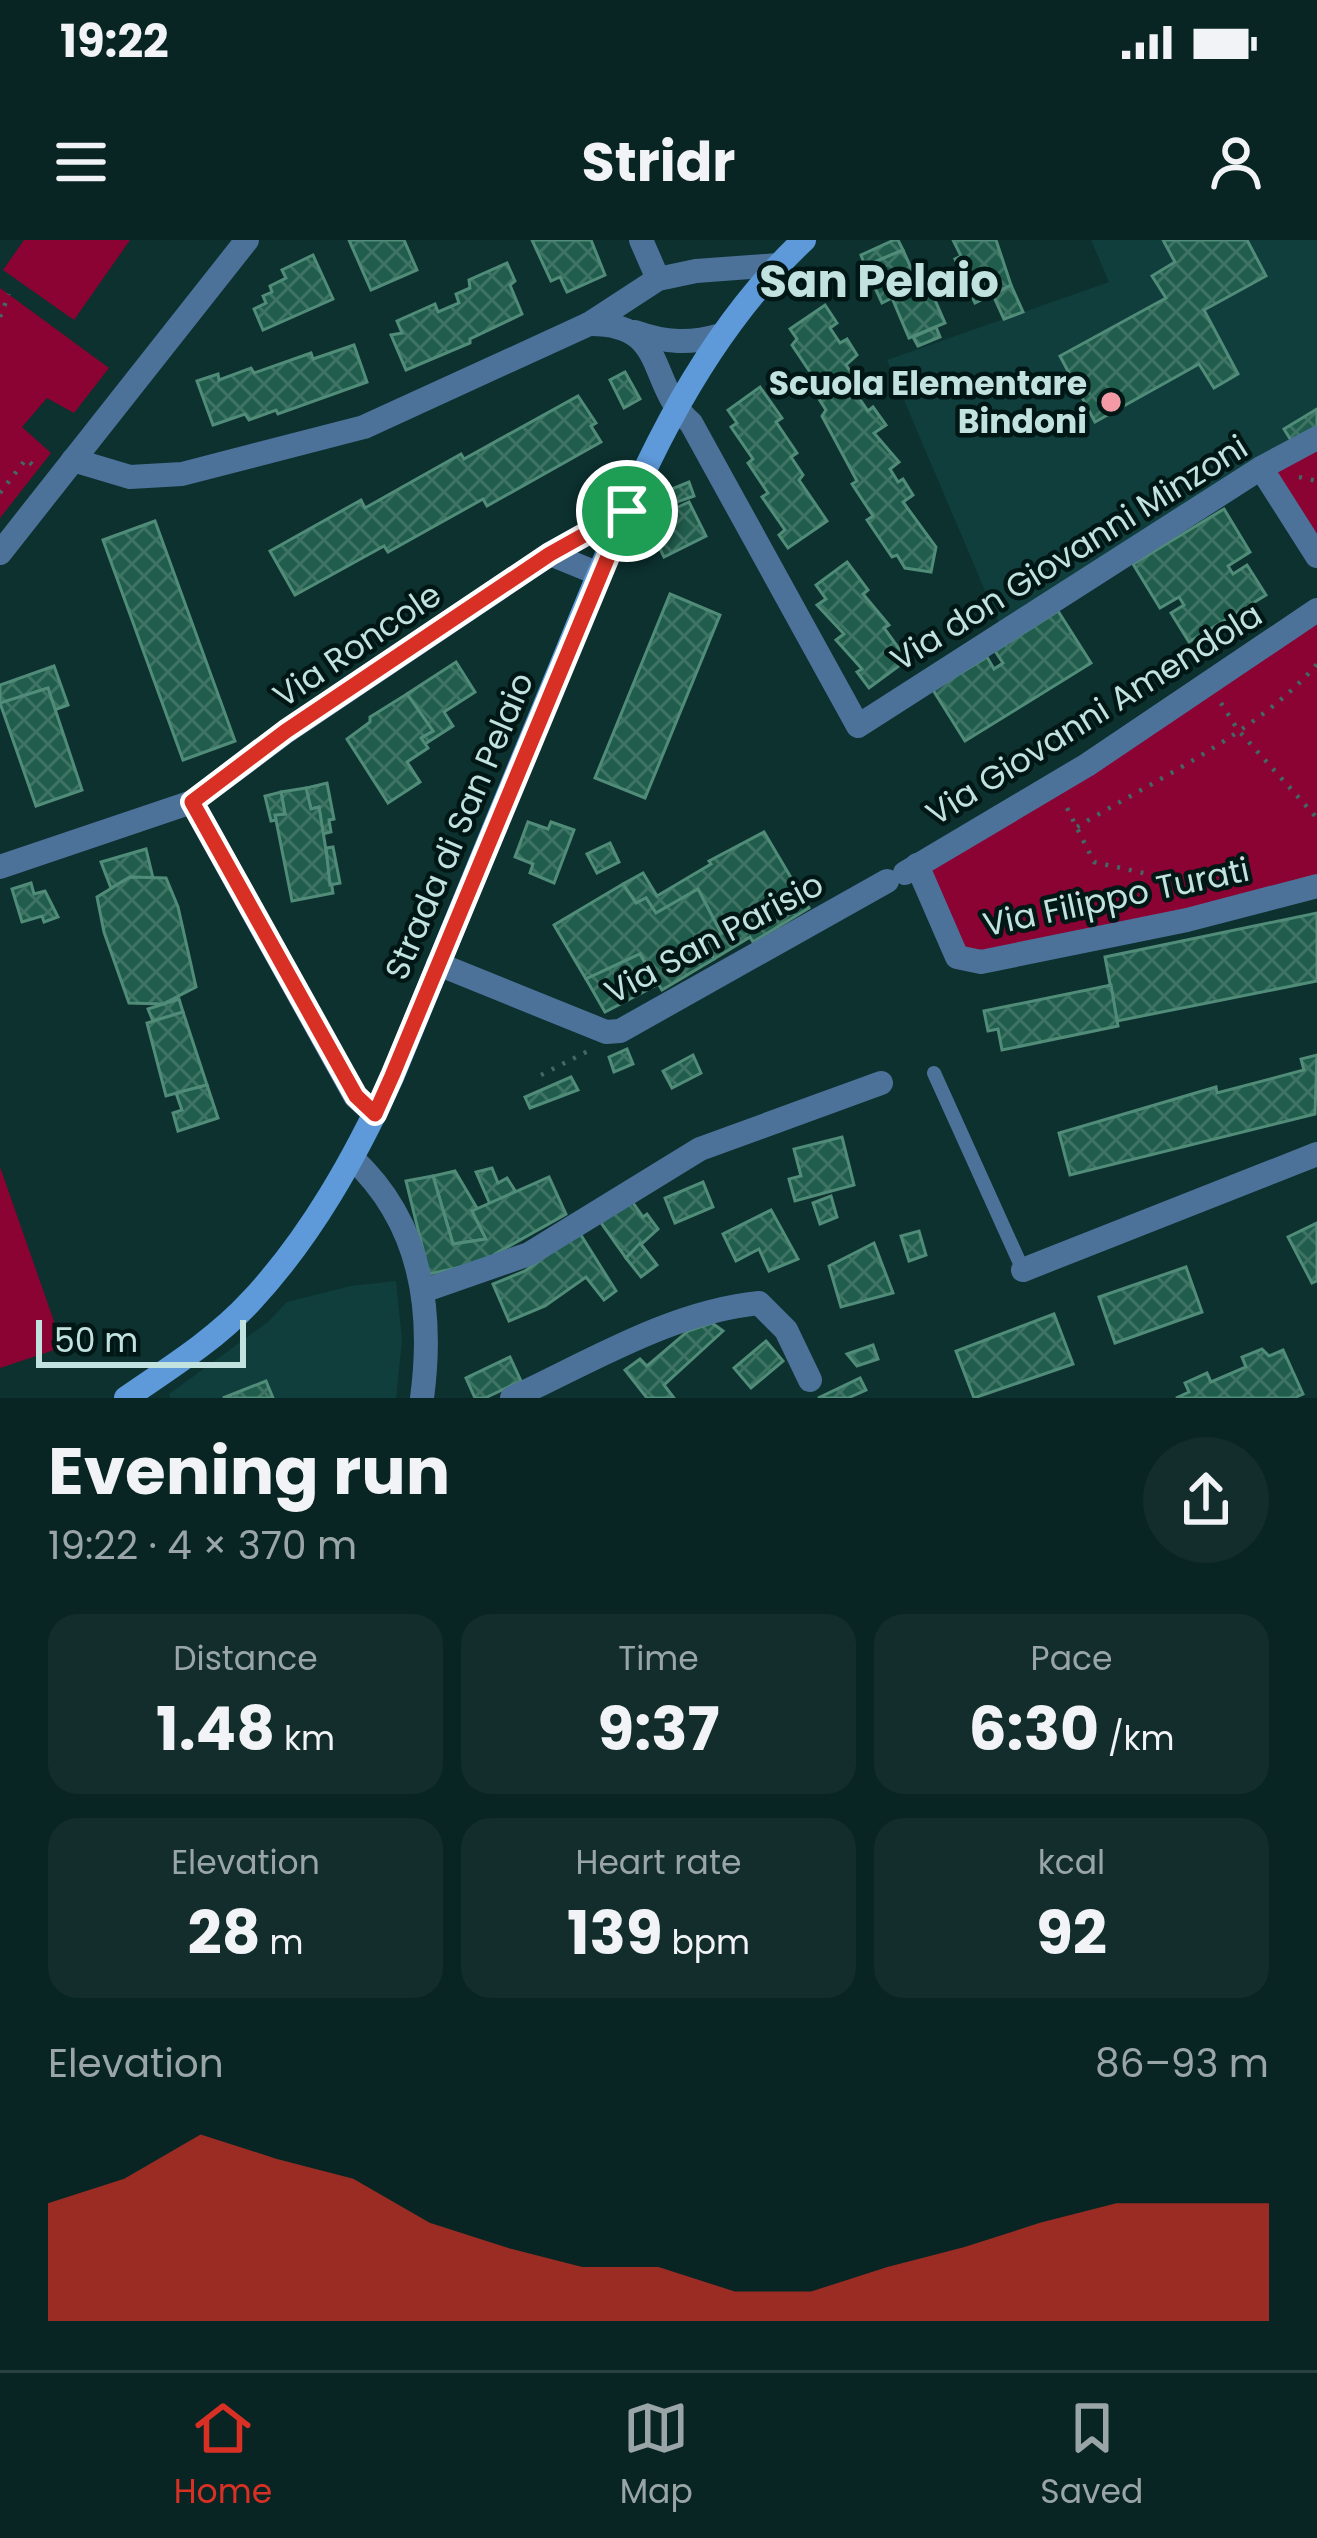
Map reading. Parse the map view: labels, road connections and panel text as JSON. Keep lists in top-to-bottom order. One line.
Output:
{"streets":{"main road":["Strada di San Pelaio"],"street":["Via don Giovanni Minzoni","Via Roncole","Via Giovanni Amendola","Via Filippo Turati","Via San Parisio"]},"crossings":[["Via don Giovanni Minzoni","Strada di San Pelaio"],["Via Roncole","Strada di San Pelaio"],["Via Giovanni Amendola","Via Filippo Turati"],["Via Giovanni Amendola","Via San Parisio"],["Strada di San Pelaio","Via San Parisio"],["Via Filippo Turati","Via San Parisio"]],"districts":["San Pelaio"],"places":["Scuola Elementare Bindoni"],"scale_bar":"50 m","page":{"status":"19:22","header":"Stridr","scale":"50 m","heading":["Evening run","19:22 · 4 × 370 m"],"stats":[["Distance","1.48 km"],["Time","9:37"],["Pace","6:30 /km"],["Elevation","28 m"],["Heart rate","139 bpm"],["kcal","92"]],"chart":["Elevation","86–93 m"],"tabs":["Home","Map","Saved"]}}
